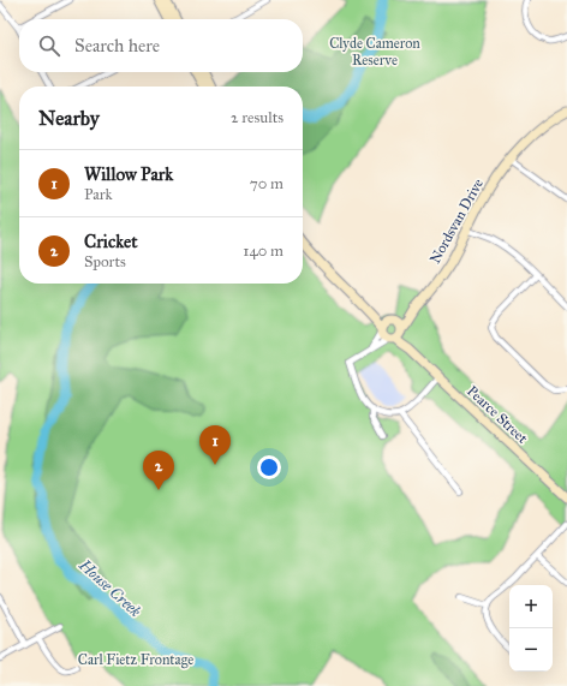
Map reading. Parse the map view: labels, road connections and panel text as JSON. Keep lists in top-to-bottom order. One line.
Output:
{"streets":{"main road":["Nordsvan Drive","Pearce Street"]},"crossings":[["Nordsvan Drive","Pearce Street"]],"water":["House Creek"],"parks":["Clyde Cameron Reserve","Carl Fietz Frontage"],"page":{"search":"Search here","heading":["Nearby","2 results"],"list":[{"mark":"1","name":"Willow Park","note":"Park","value":"70 m"},{"mark":"2","name":"Cricket","note":"Sports","value":"140 m"}],"pins":["1","2"],"map_buttons":["+","−"]}}
